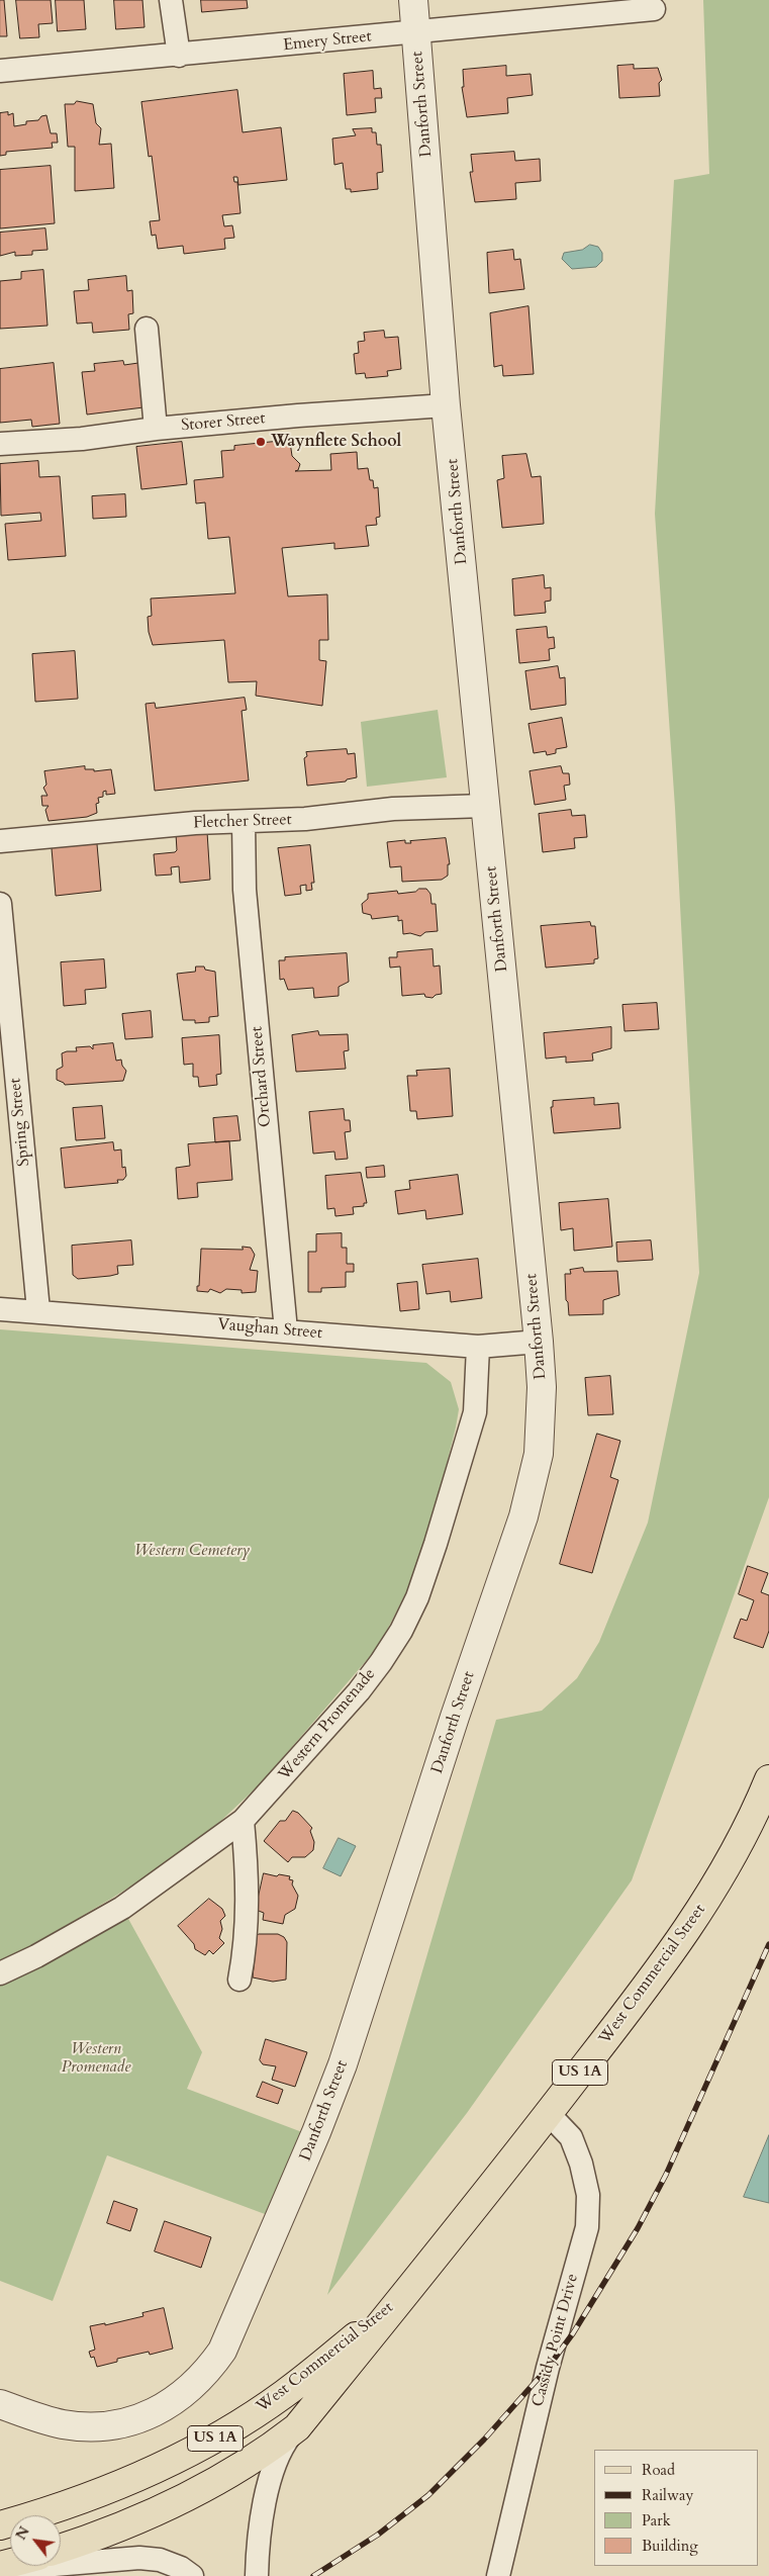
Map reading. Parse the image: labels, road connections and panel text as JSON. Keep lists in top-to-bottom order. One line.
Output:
{"streets":{"main road":["West Commercial Street","US 1A"],"street":["Emery Street","Danforth Street","Storer Street","Fletcher Street","Orchard Street","Spring Street","Vaughan Street","Western Promenade","Cassidy Point Drive"]},"crossings":[["Emery Street","Danforth Street"],["Danforth Street","Storer Street"],["Danforth Street","Fletcher Street"],["Danforth Street","Vaughan Street"],["Fletcher Street","Orchard Street"],["Orchard Street","Vaughan Street"],["Spring Street","Vaughan Street"],["Vaughan Street","Western Promenade"],["West Commercial Street","Cassidy Point Drive"]],"parks":["Western Cemetery","Western Promenade"],"places":["Waynflete School"],"legend":["Road","Railway","Park","Building"],"north":"top left"}
